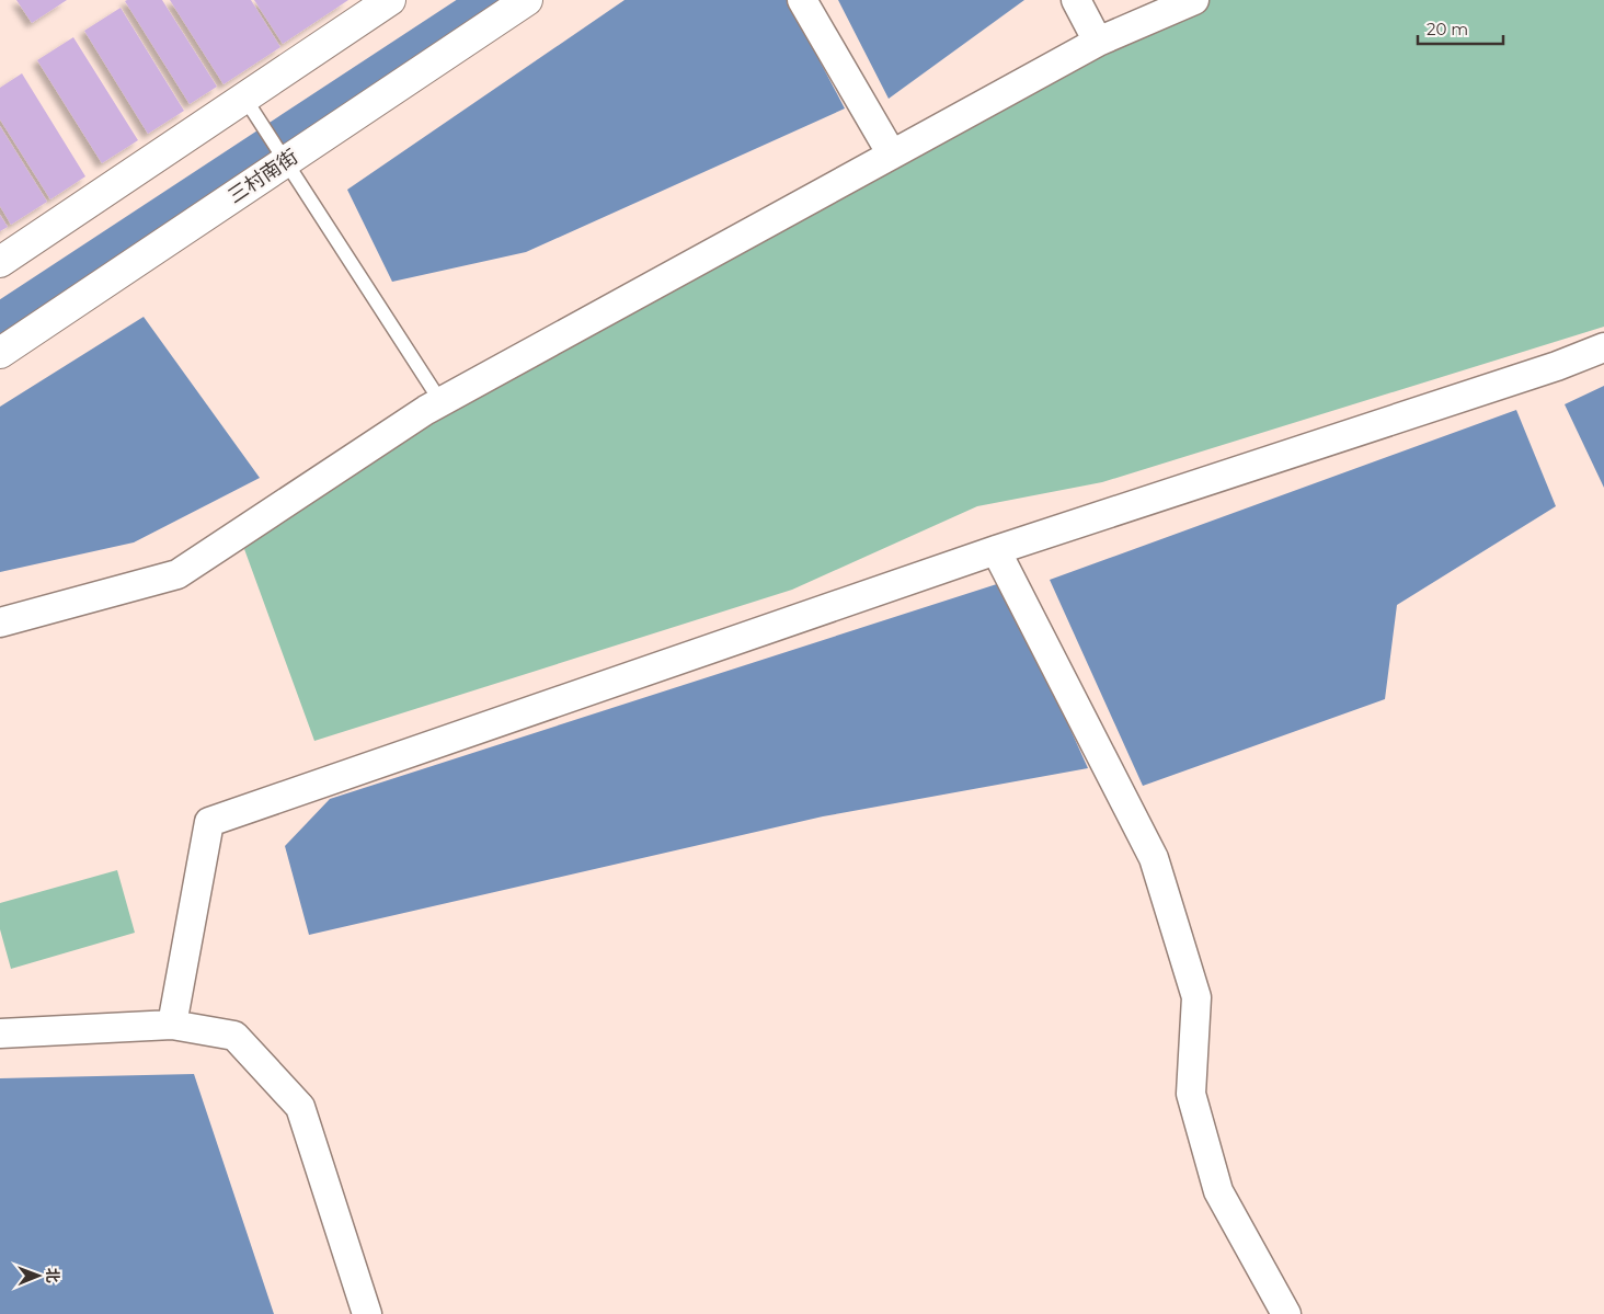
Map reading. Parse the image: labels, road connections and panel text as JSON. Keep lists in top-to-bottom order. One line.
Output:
{"streets":{"street":["三村南街"]},"scale_bar":"20 m","north":"right"}
